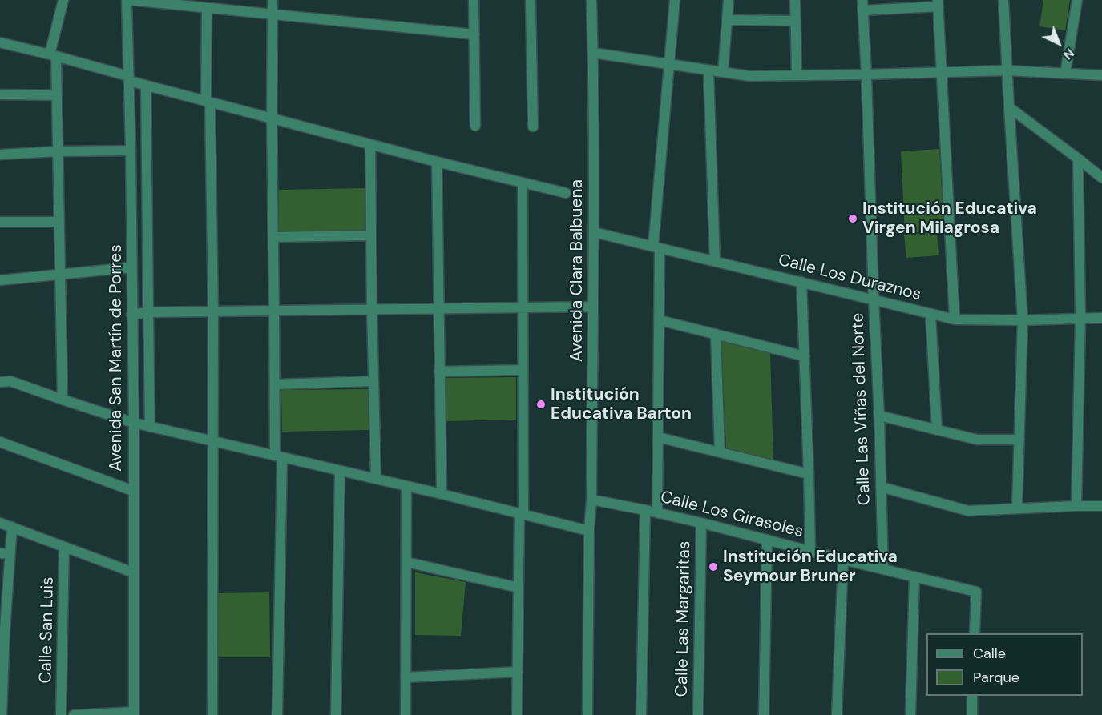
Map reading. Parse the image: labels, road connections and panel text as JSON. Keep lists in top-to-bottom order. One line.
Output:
{"streets":{"street":["Avenida Clara Balbuena","Calle Los Duraznos","Avenida San Martín de Porres","Calle Las Viñas del Norte","Calle Los Girasoles","Calle Las Margaritas","Calle San Luis"]},"crossings":[["Avenida Clara Balbuena","Calle Los Duraznos"],["Avenida Clara Balbuena","Calle Los Girasoles"],["Calle Los Duraznos","Calle Las Viñas del Norte"],["Calle Las Viñas del Norte","Calle Los Girasoles"],["Calle Los Girasoles","Calle Las Margaritas"]],"places":["Institución Educativa Virgen Milagrosa","Institución Educativa Barton","Institución Educativa Seymour Bruner"],"legend":["Calle","Parque"],"north":"bottom right"}
